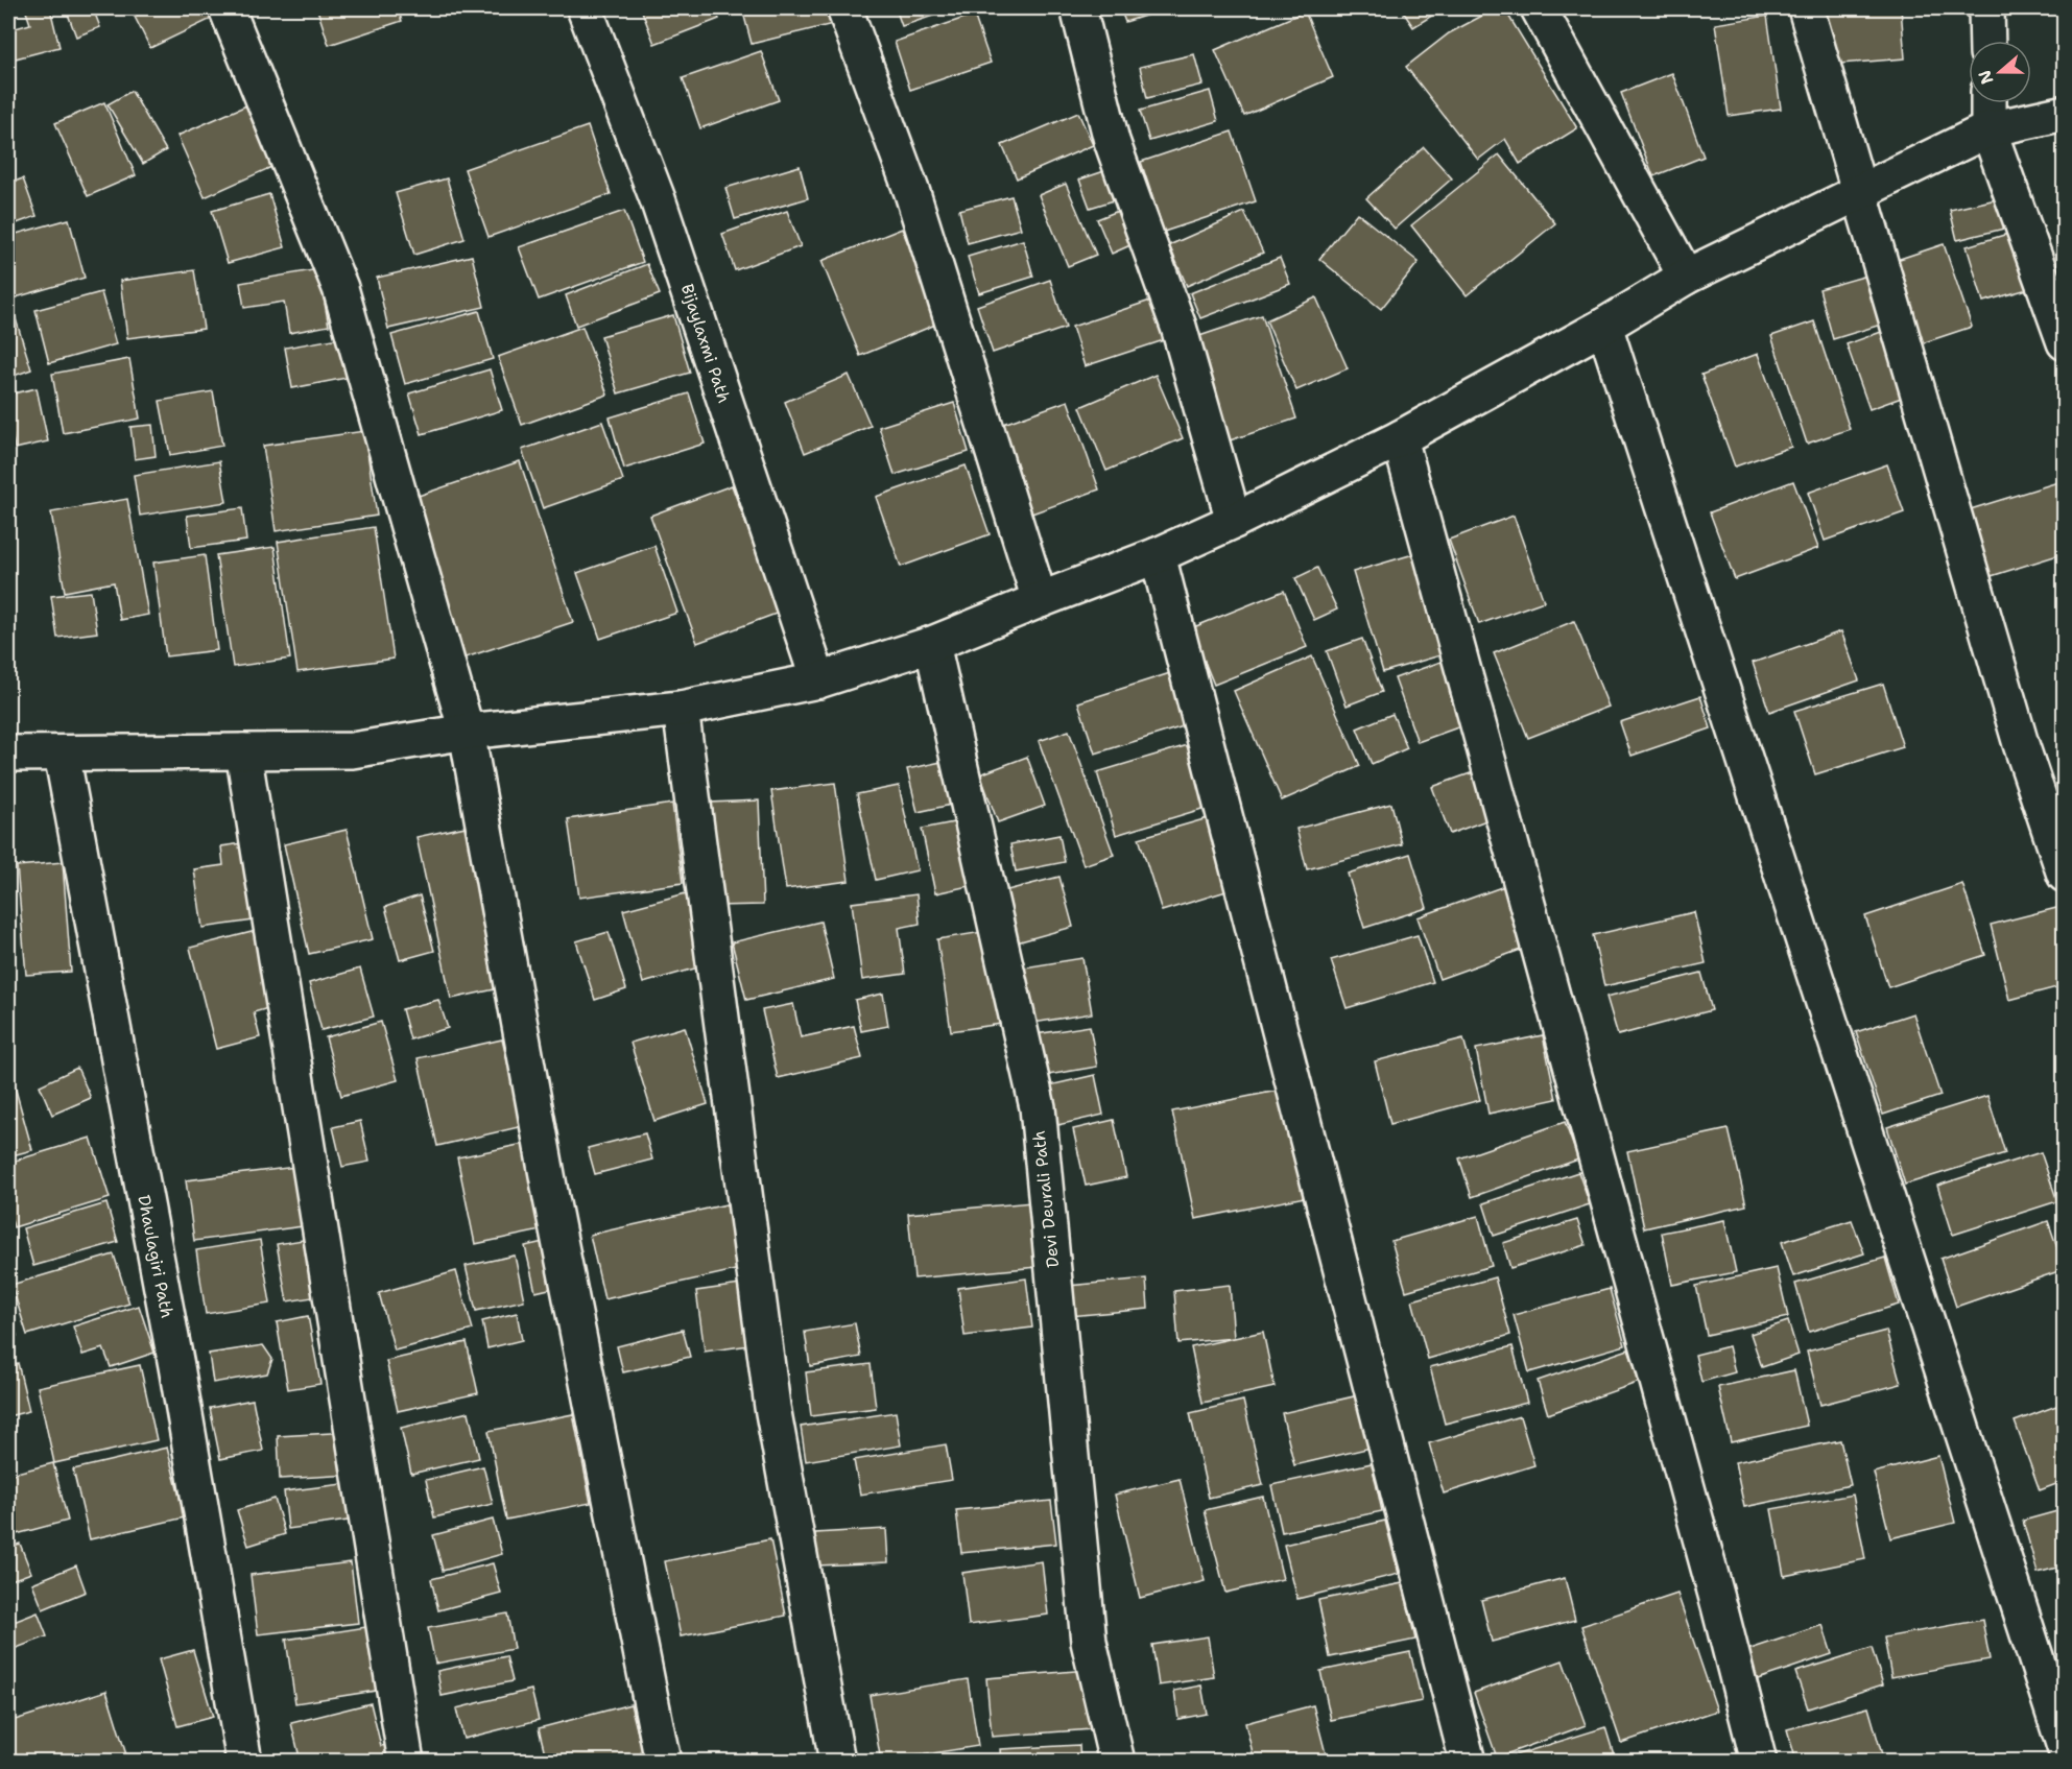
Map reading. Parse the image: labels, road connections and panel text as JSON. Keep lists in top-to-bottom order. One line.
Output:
{"streets":{"street":["Bijaylaxmi Path","Devi Deurali Path","Dhaulagiri Path"]},"north":"left"}
